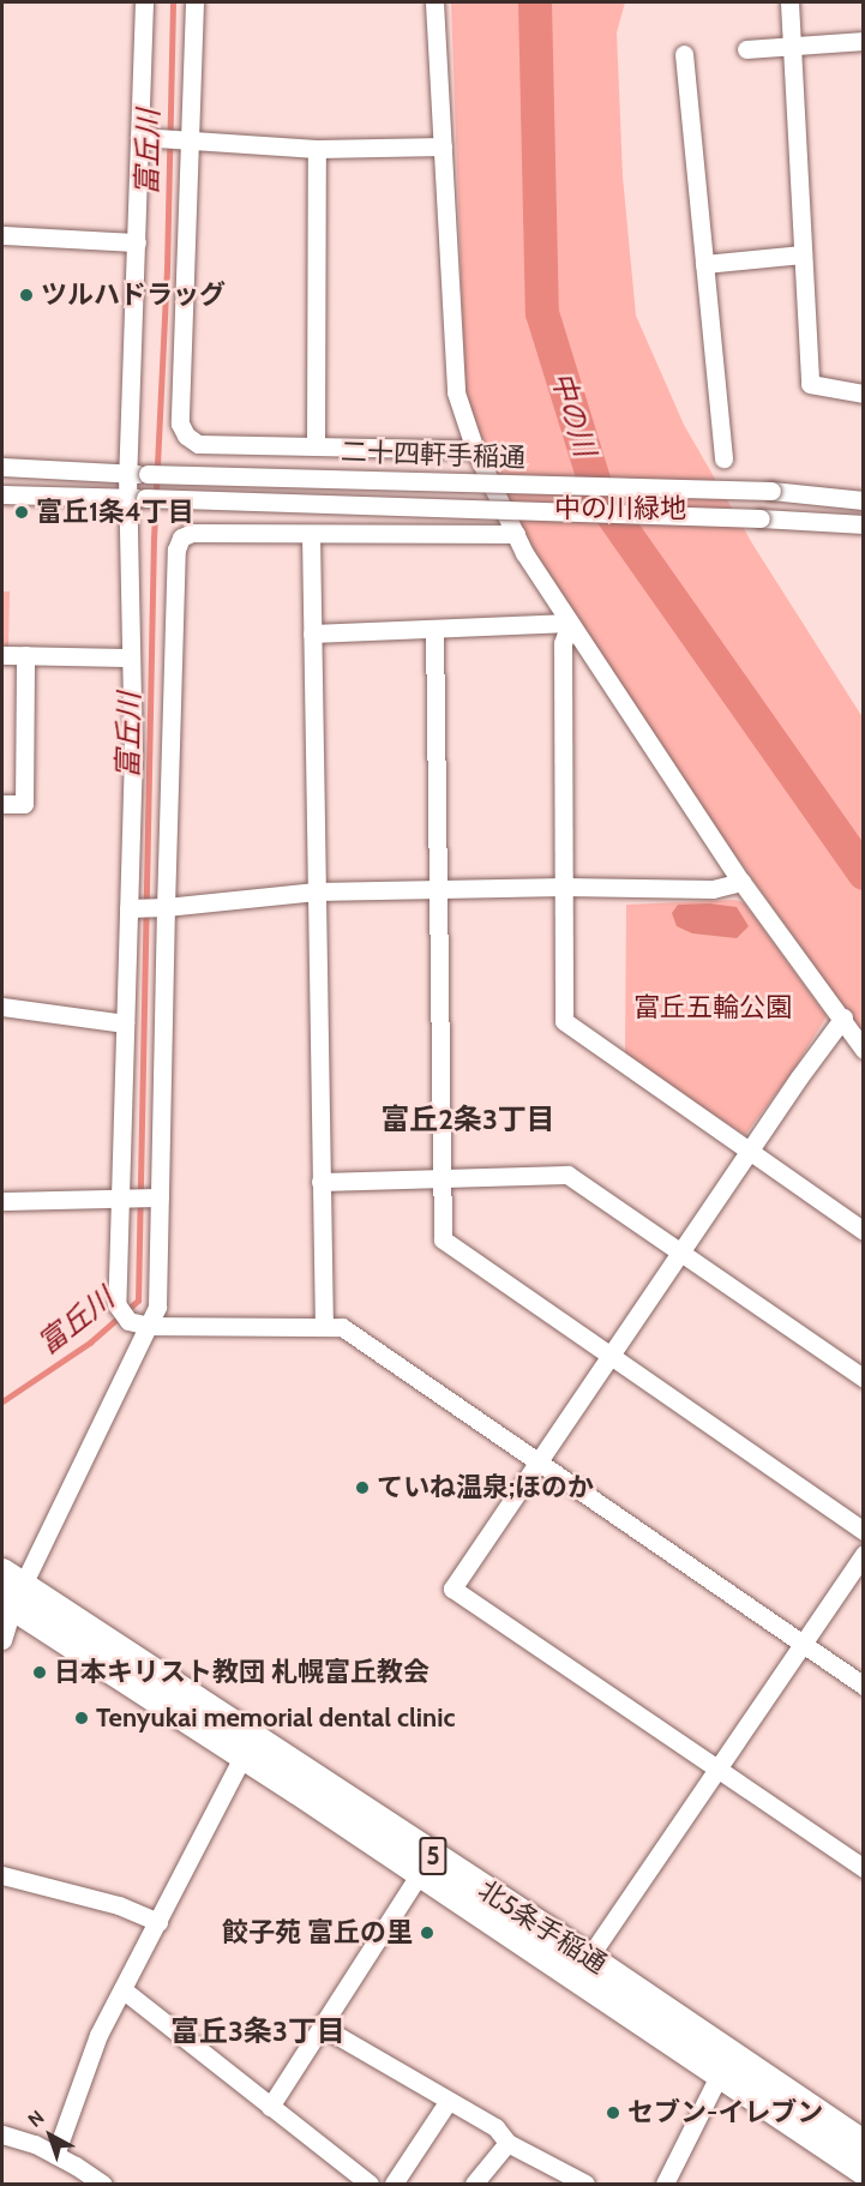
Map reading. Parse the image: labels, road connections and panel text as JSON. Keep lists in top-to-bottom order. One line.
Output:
{"streets":{"highway":["5","北5条手稲通"],"street":["二十四軒手稲通"]},"districts":["富丘2条3丁目","富丘3条3丁目"],"water":["富丘川","中の川"],"parks":["中の川緑地","富丘五輪公園"],"places":["ツルハドラッグ","富丘1条4丁目","ていね温泉;ほのか","日本キリスト教団 札幌富丘教会","Tenyukai memorial dental clinic","餃子苑 富丘の里","セブン-イレブン"],"north":"top left"}
